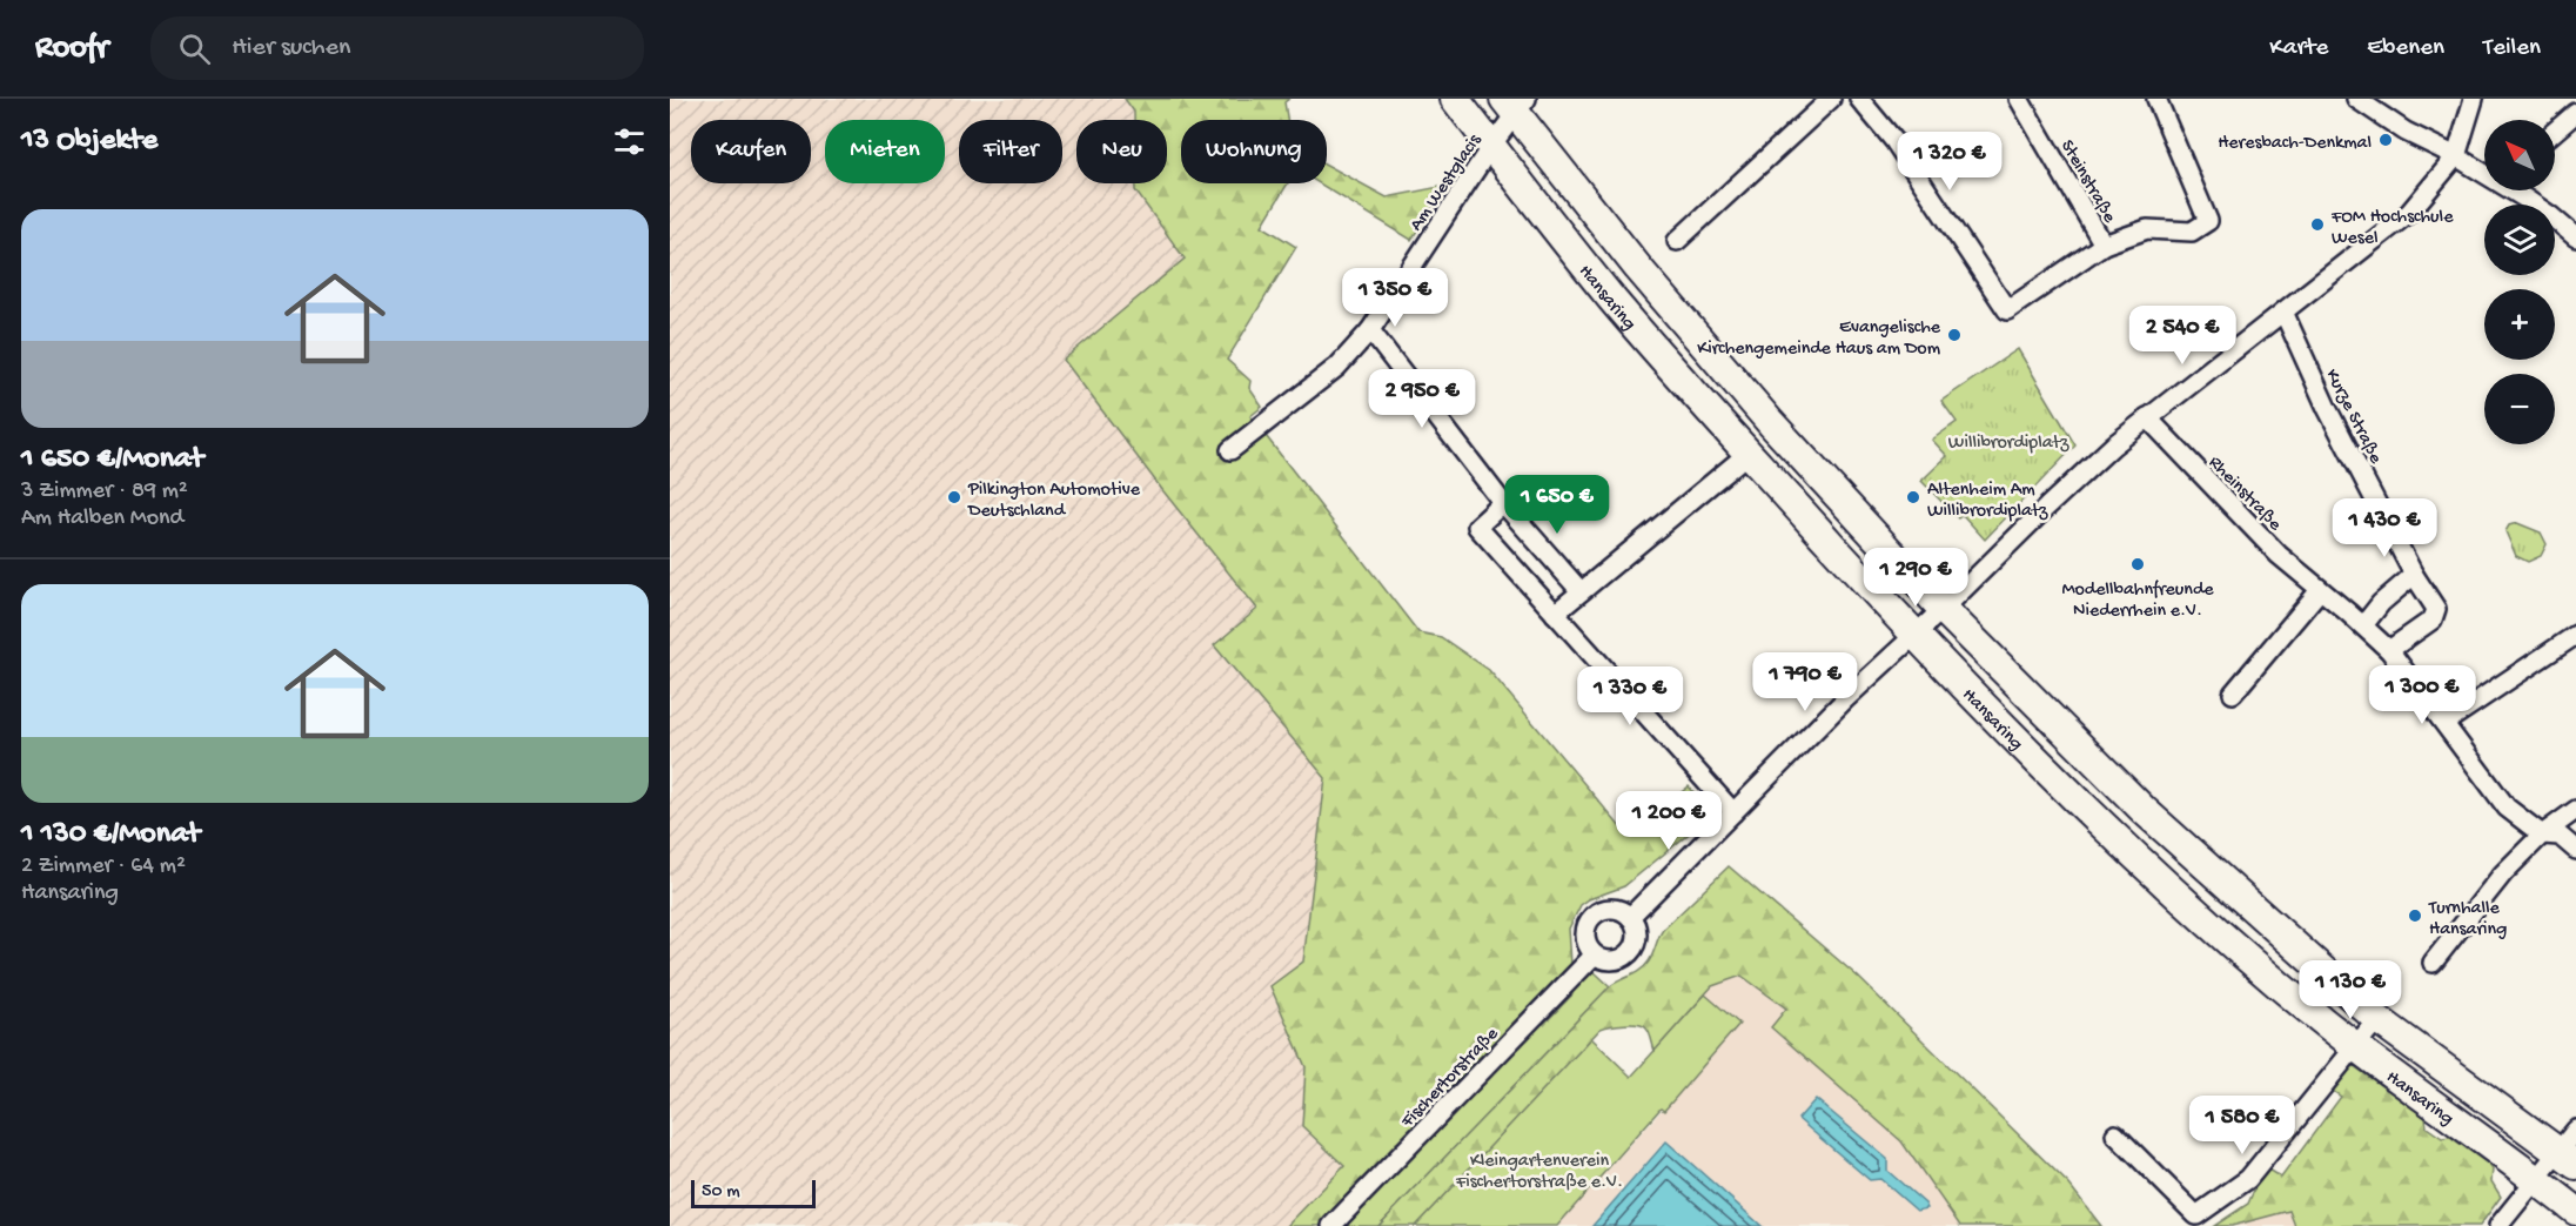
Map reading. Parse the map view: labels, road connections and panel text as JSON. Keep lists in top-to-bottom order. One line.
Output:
{"streets":{"main road":["Hansaring"],"street":["Steinstraße","Am Westglacis","Kurze Straße","Rheinstraße","Fischertorstraße"]},"crossings":[["Am Westglacis","Hansaring"],["Kurze Straße","Rheinstraße"]],"parks":["Willibrordiplatz","Kleingartenverein Fischertorstraße e.V."],"places":["Heresbach-Denkmal","FOM Hochschule Wesel","Evangelische Kirchengemeinde Haus am Dom","Pilkington Automotive Deutschland","Altenheim Am Willibrordiplatz","Modellbahnfreunde Niederrhein e.V.","Turnhalle Hansaring"],"scale_bar":"50 m","north":"top left","page":{"header":"Roofr","search":"Hier suchen","nav":["Karte","Ebenen","Teilen"],"heading":"13 Objekte","map_buttons":["+","−"],"chip":["Kaufen","Mieten","Filter","Neu","Wohnung"],"price":["1 320 €","1 350 €","2 540 €","2 950 €","1 650 €","1 430 €","1 290 €","1 790 €","1 300 €","1 330 €","1 200 €","1 130 €","1 580 €"],"list":[{"name":"1 650 €/Monat","note":"3 Zimmer · 89 m² · Am Halben Mond"},{"name":"1 130 €/Monat","note":"2 Zimmer · 64 m² · Hansaring"}],"scale":"50 m"}}
